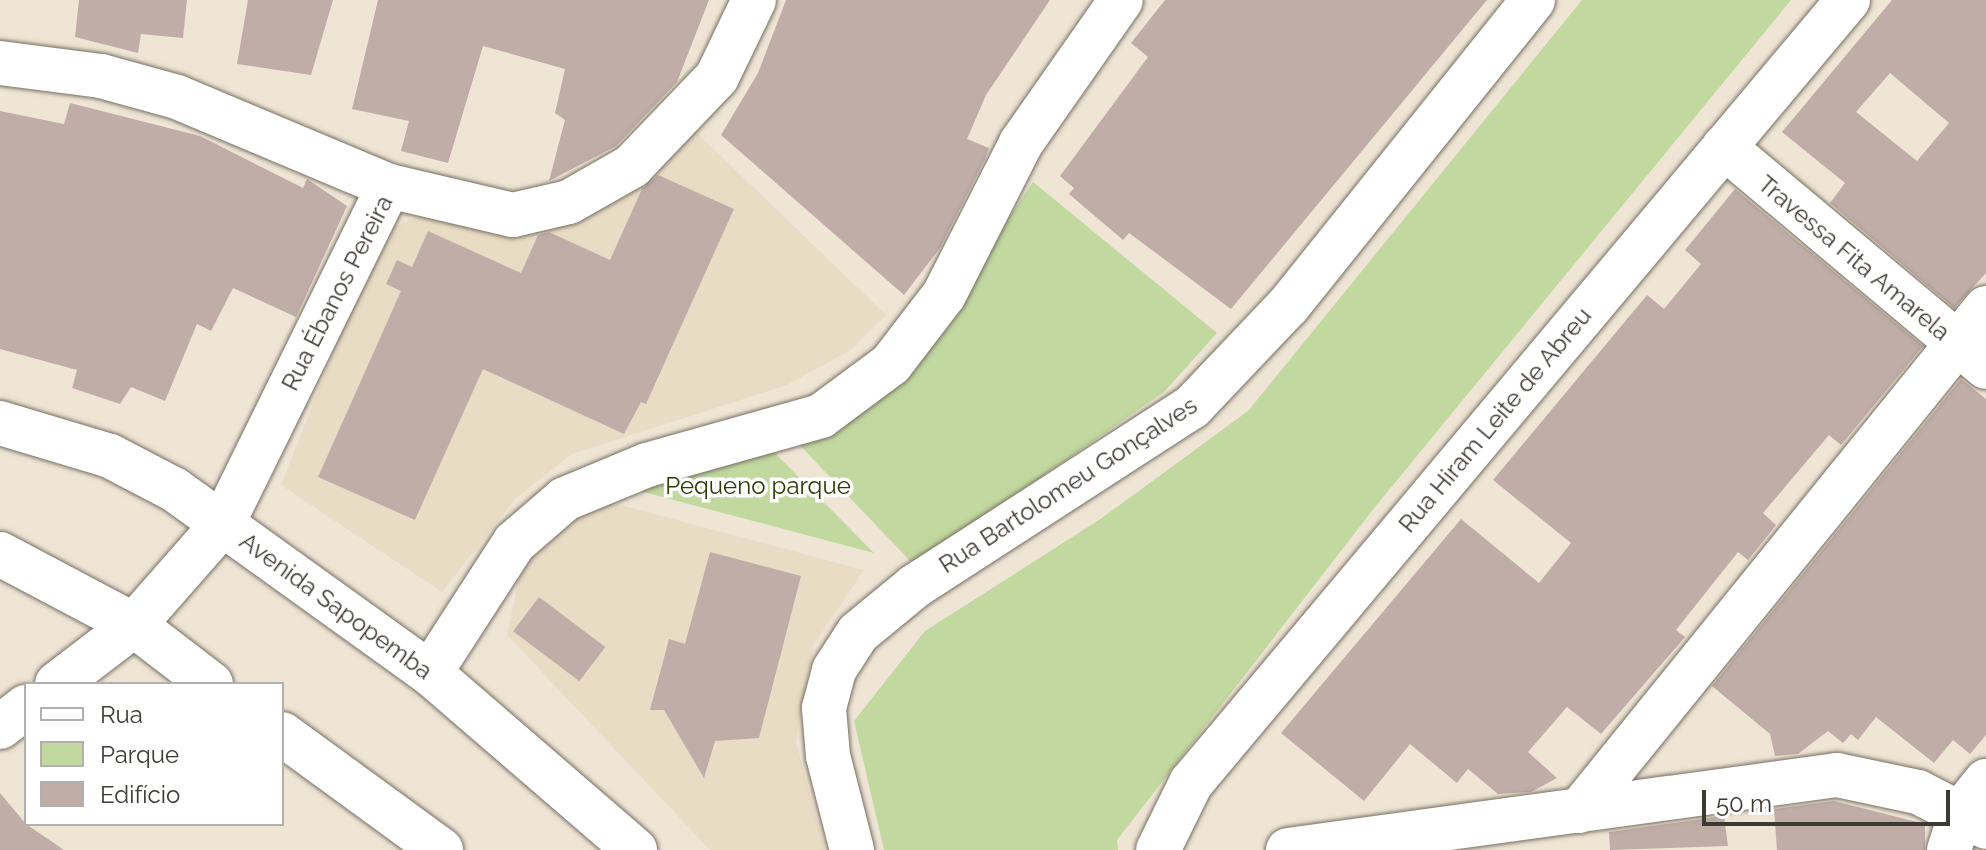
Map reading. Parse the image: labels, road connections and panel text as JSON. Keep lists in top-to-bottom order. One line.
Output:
{"streets":{"street":["Travessa Fita Amarela","Rua Ébanos Pereira","Rua Hiram Leite de Abreu","Rua Bartolomeu Gonçalves","Avenida Sapopemba"]},"crossings":[["Travessa Fita Amarela","Rua Hiram Leite de Abreu"],["Rua Ébanos Pereira","Avenida Sapopemba"]],"parks":["Pequeno parque"],"legend":["Rua","Parque","Edifício"],"scale_bar":"50 m"}
